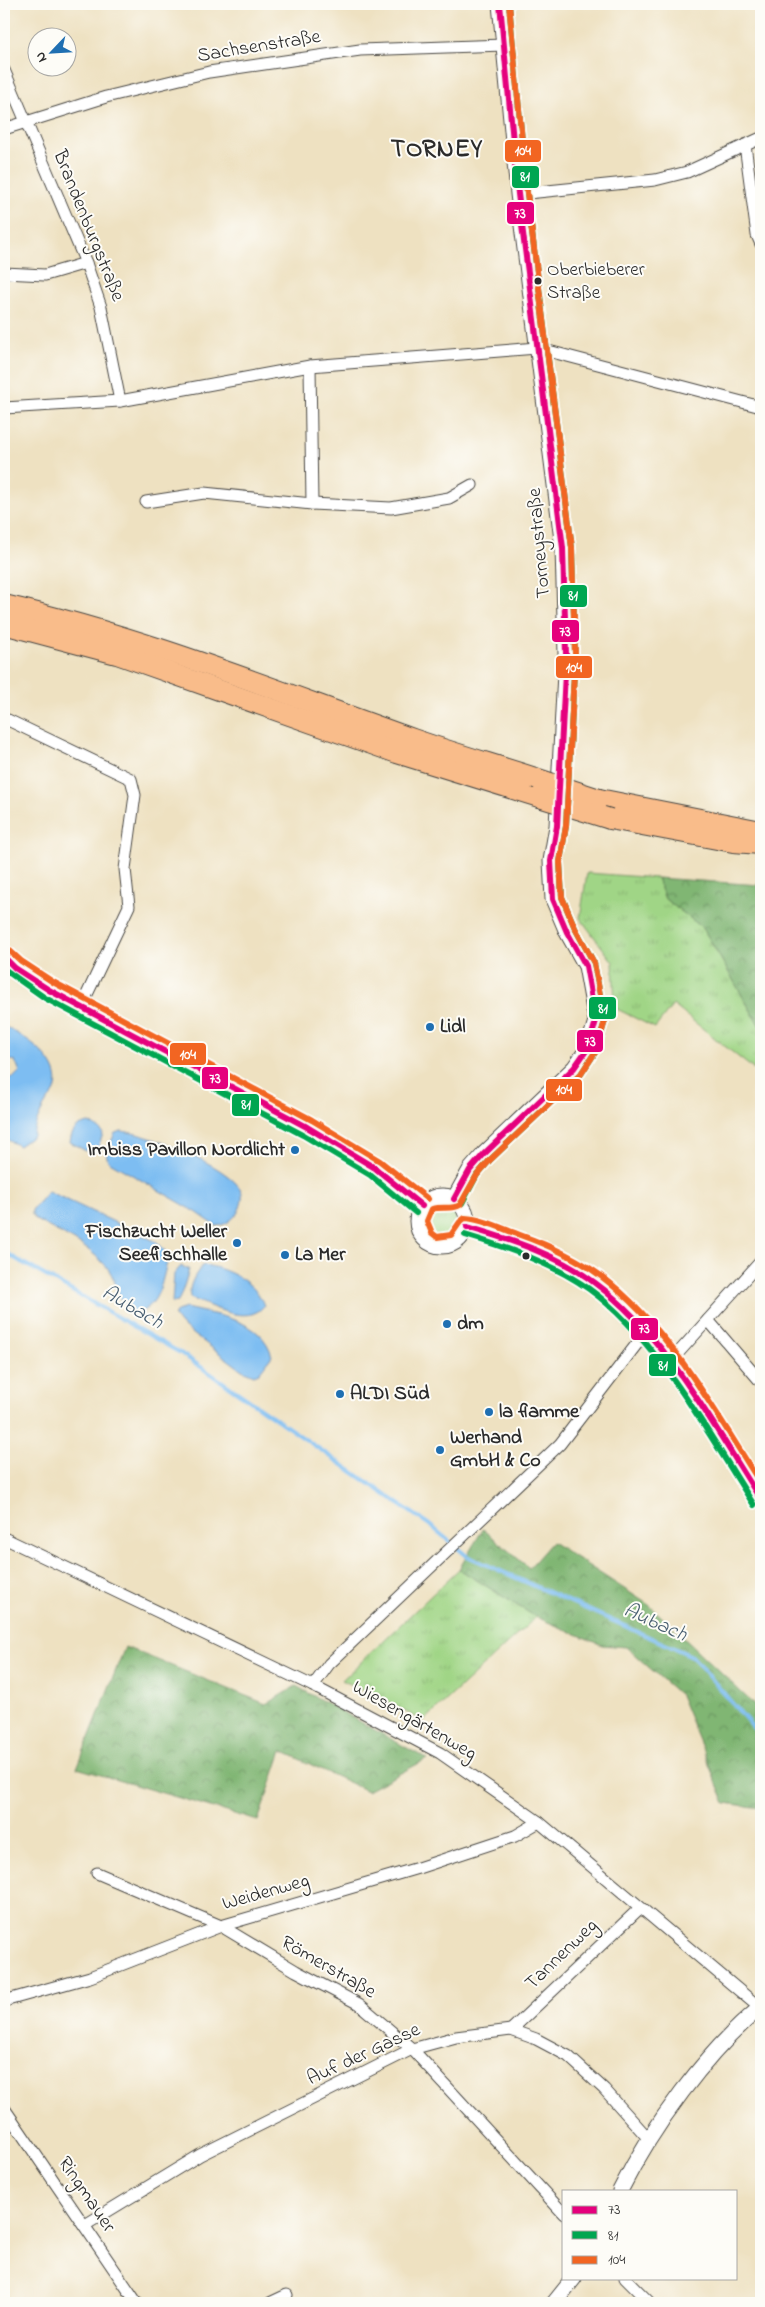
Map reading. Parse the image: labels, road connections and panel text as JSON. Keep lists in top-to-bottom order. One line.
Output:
{"streets":{"street":["Sachsenstraße","Brandenburgstraße","Torneystraße","Wiesengärtenweg","Weidenweg","Tannenweg","Römerstraße","Auf der Gasse","Ringmauer"]},"crossings":[["Sachsenstraße","Brandenburgstraße"],["Sachsenstraße","Torneystraße"],["Wiesengärtenweg","Weidenweg"],["Wiesengärtenweg","Tannenweg"],["Weidenweg","Römerstraße"],["Tannenweg","Auf der Gasse"],["Römerstraße","Auf der Gasse"],["Auf der Gasse","Ringmauer"]],"districts":["TORNEY"],"water":["Aubach"],"places":["Oberbieberer Straße","Lidl","Imbiss Pavillon Nordlicht","Fischzucht Weller Seefischhalle","La Mer","dm","ALDI Süd","la flamme","Werhand GmbH & Co"],"lines":["transit line 73","transit line 81","transit line 104"],"legend":["73","81","104"],"north":"bottom left"}
